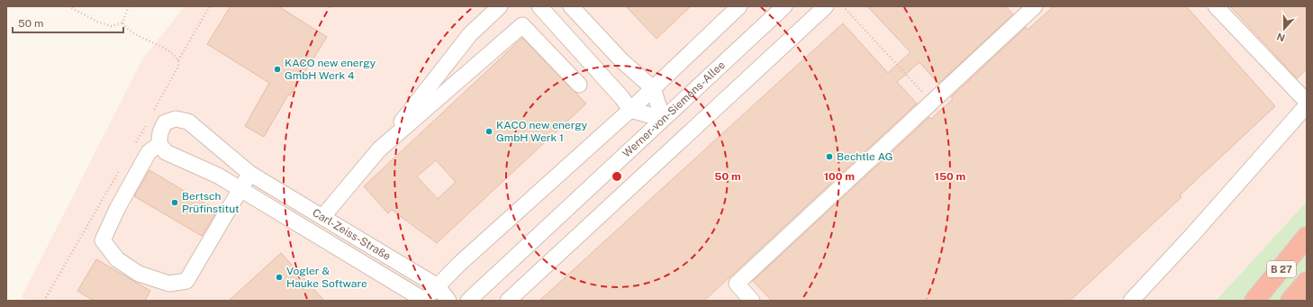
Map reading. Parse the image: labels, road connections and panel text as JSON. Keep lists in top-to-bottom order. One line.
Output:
{"streets":{"highway":["B 27"],"street":["Werner-von-Siemens-Allee","Carl-Zeiss-Straße"]},"places":["KACO new energy GmbH Werk 4","KACO new energy GmbH Werk 1","Bechtle AG","Bertsch Prüfinstitut","Vogler & Hauke Software"],"scale_bar":"50 m","north":"bottom","rings":["50 m","100 m","150 m"]}
